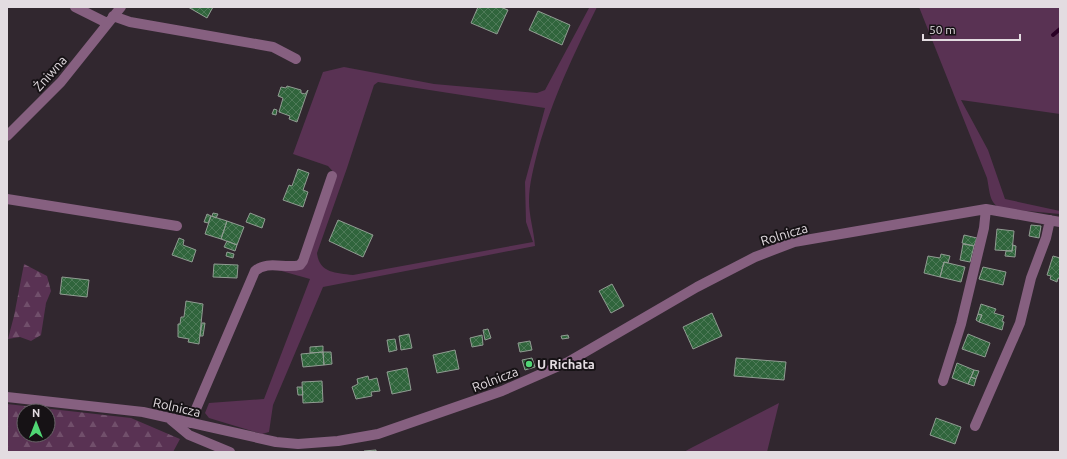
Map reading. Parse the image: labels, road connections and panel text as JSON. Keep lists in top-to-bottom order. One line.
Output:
{"streets":{"street":["Żniwna","Rolnicza"]},"places":["U Richata"],"scale_bar":"50 m","north":"top"}
